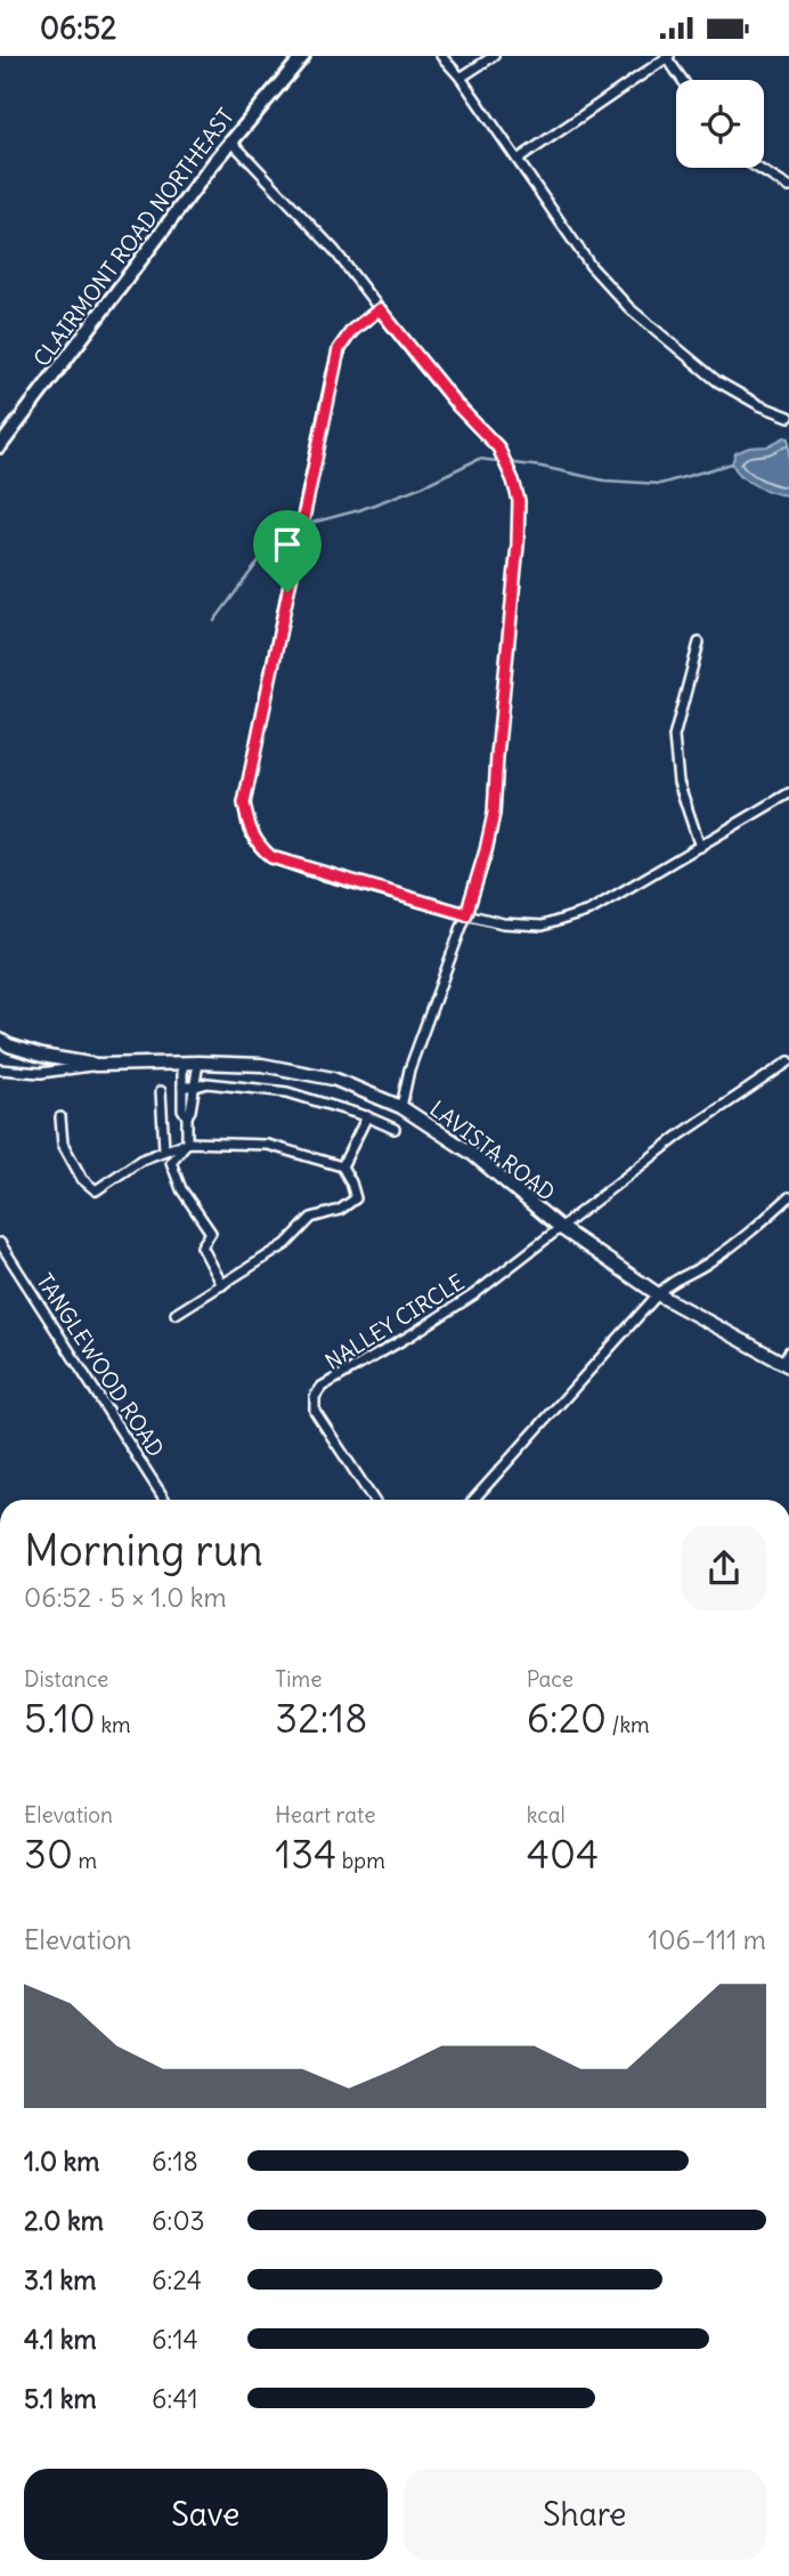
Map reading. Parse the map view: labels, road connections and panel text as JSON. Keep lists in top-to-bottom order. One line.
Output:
{"streets":{"main road":["CLAIRMONT ROAD NORTHEAST","LAVISTA ROAD"],"street":["NALLEY CIRCLE","TANGLEWOOD ROAD"]},"crossings":[["LAVISTA ROAD","NALLEY CIRCLE"]],"page":{"status":"06:52","heading":["Morning run","06:52 · 5 × 1.0 km"],"stats":[["Distance","5.10 km"],["Time","32:18"],["Pace","6:20 /km"],["Elevation","30 m"],["Heart rate","134 bpm"],["kcal","404"]],"chart":["Elevation","106–111 m"],"list":[{"name":"1.0 km","note":"6:18"},{"name":"2.0 km","note":"6:03"},{"name":"3.1 km","note":"6:24"},{"name":"4.1 km","note":"6:14"},{"name":"5.1 km","note":"6:41"}],"buttons":["Save","Share"]}}
